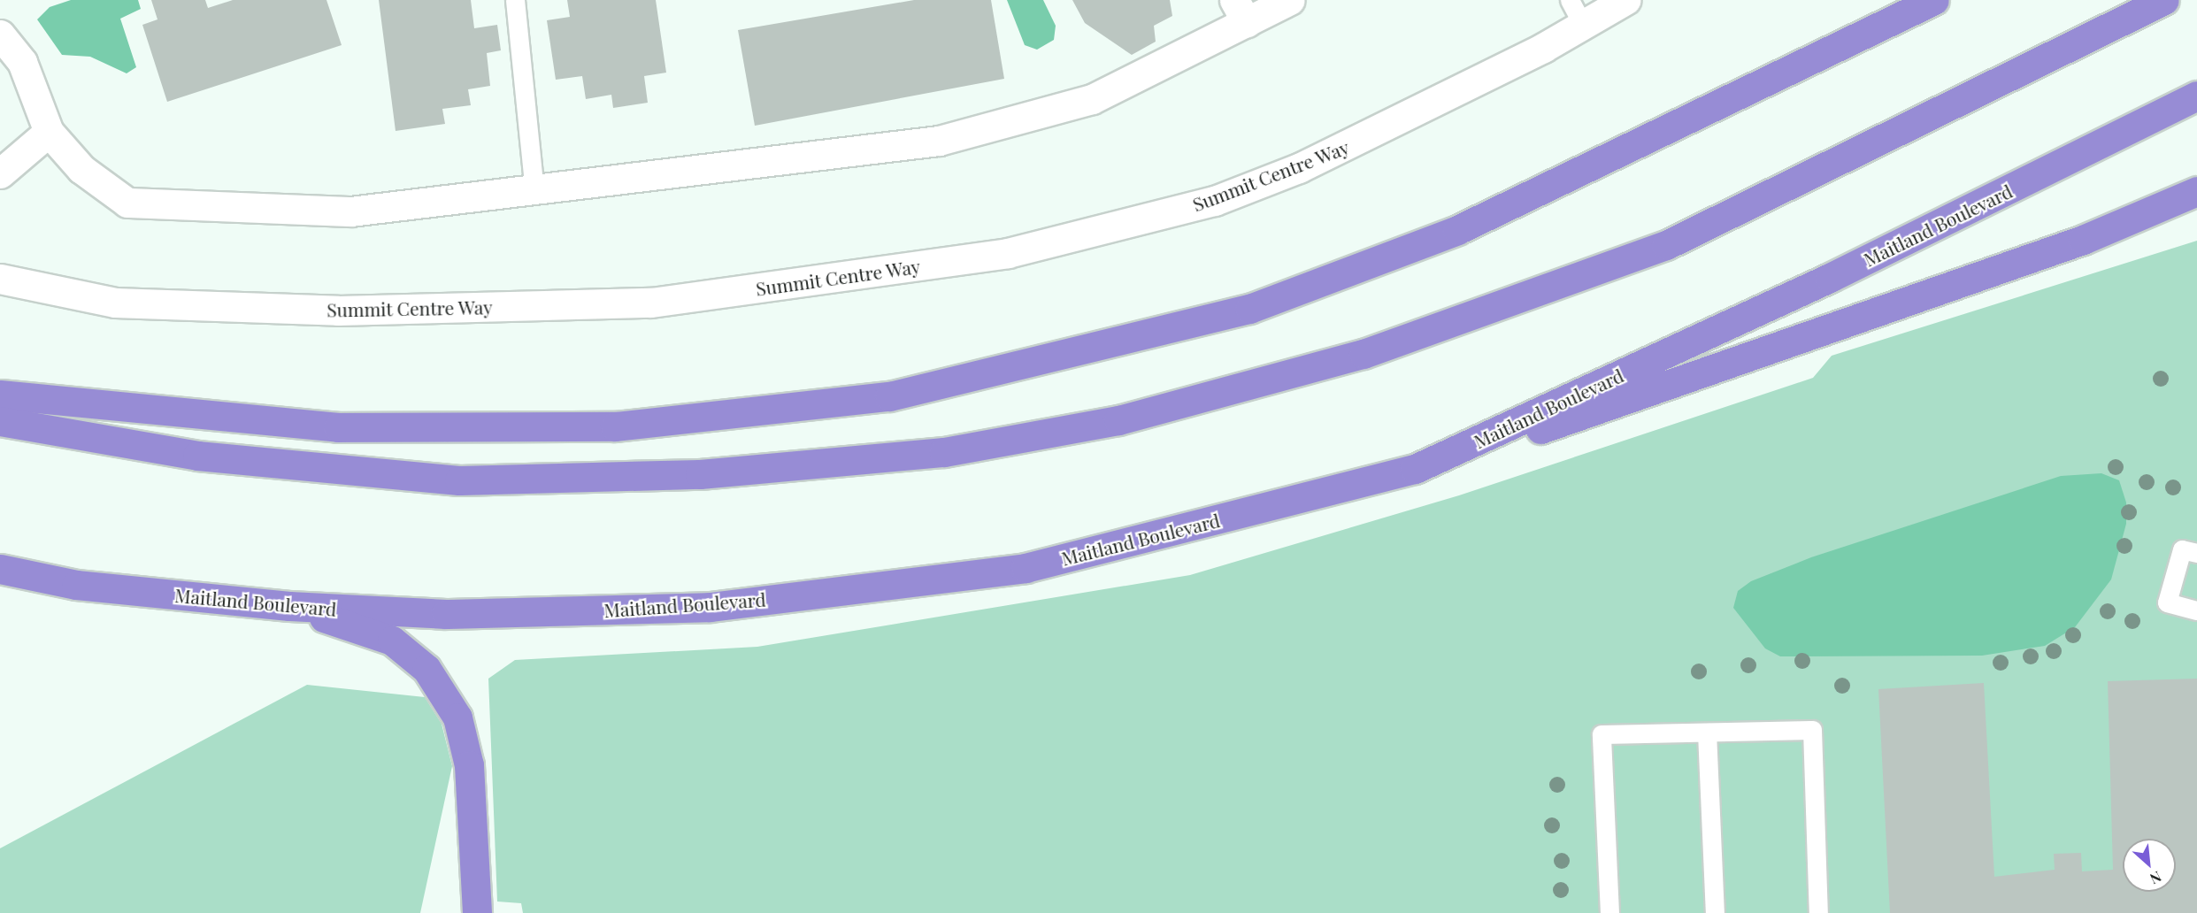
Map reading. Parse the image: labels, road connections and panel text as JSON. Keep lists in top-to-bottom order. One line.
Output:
{"streets":{"highway":["Maitland Boulevard"],"street":["Summit Centre Way"]},"north":"bottom right"}
